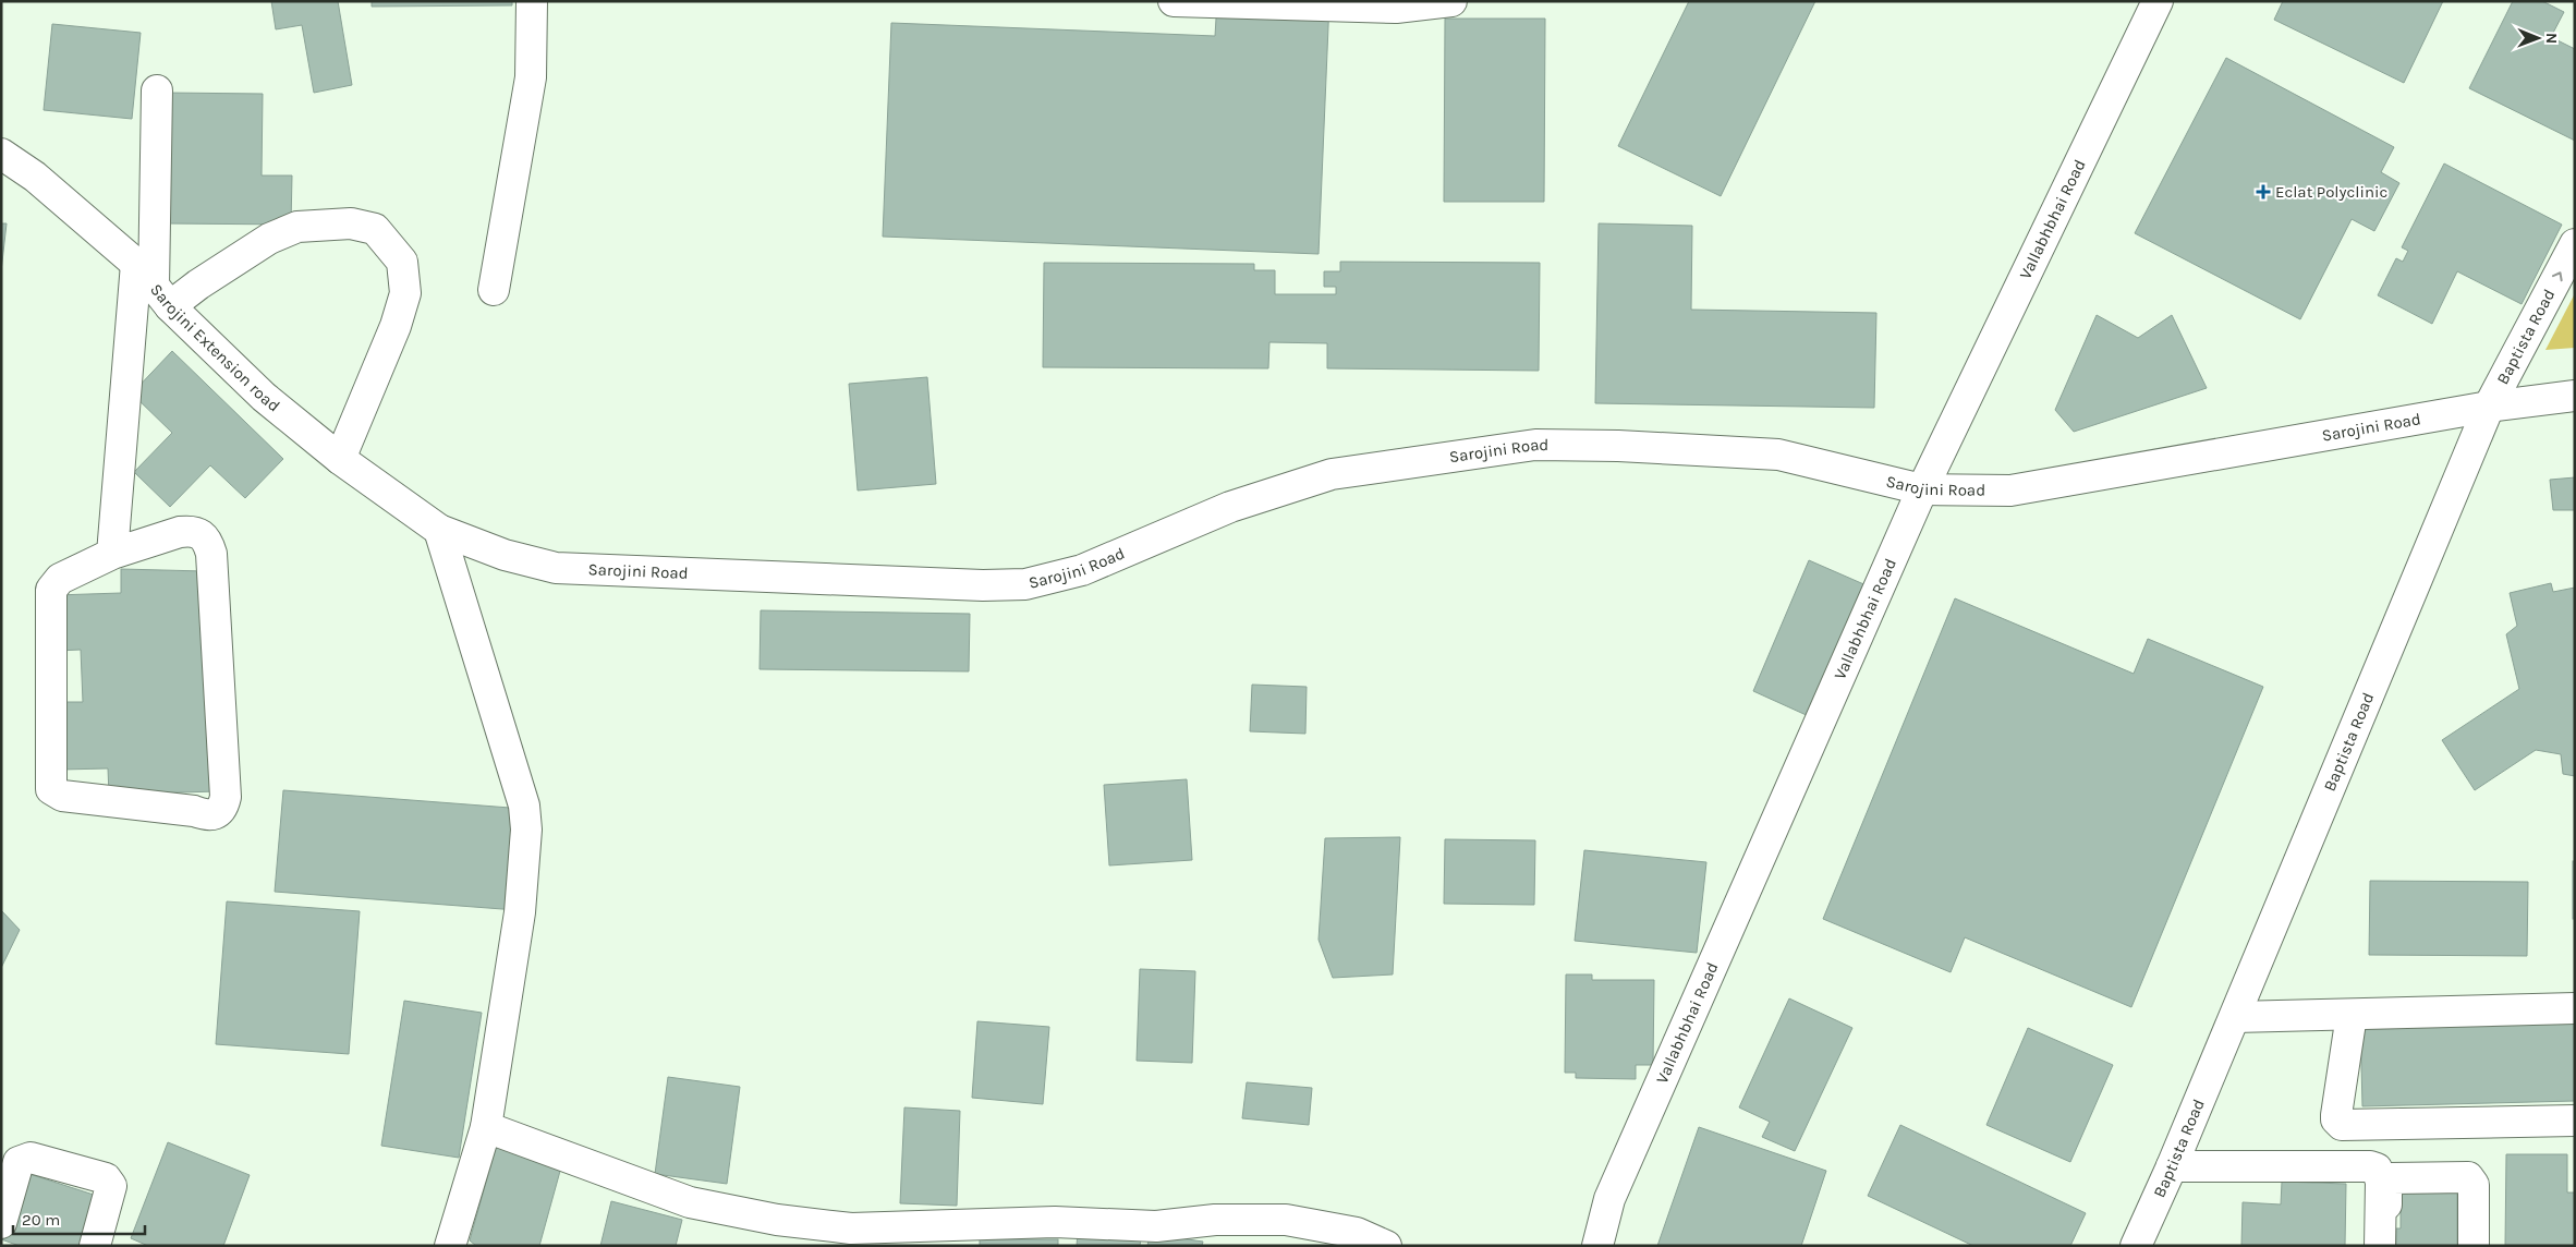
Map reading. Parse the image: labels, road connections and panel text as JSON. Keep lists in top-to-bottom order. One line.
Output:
{"streets":{"street":["Vallabhbhai Road","Baptista Road","Sarojini Extension road","Sarojini Road"]},"crossings":[["Vallabhbhai Road","Sarojini Road"],["Baptista Road","Sarojini Road"],["Sarojini Extension road","Sarojini Road"]],"places":{"health":["Eclat Polyclinic"]},"scale_bar":"20 m","north":"right"}
